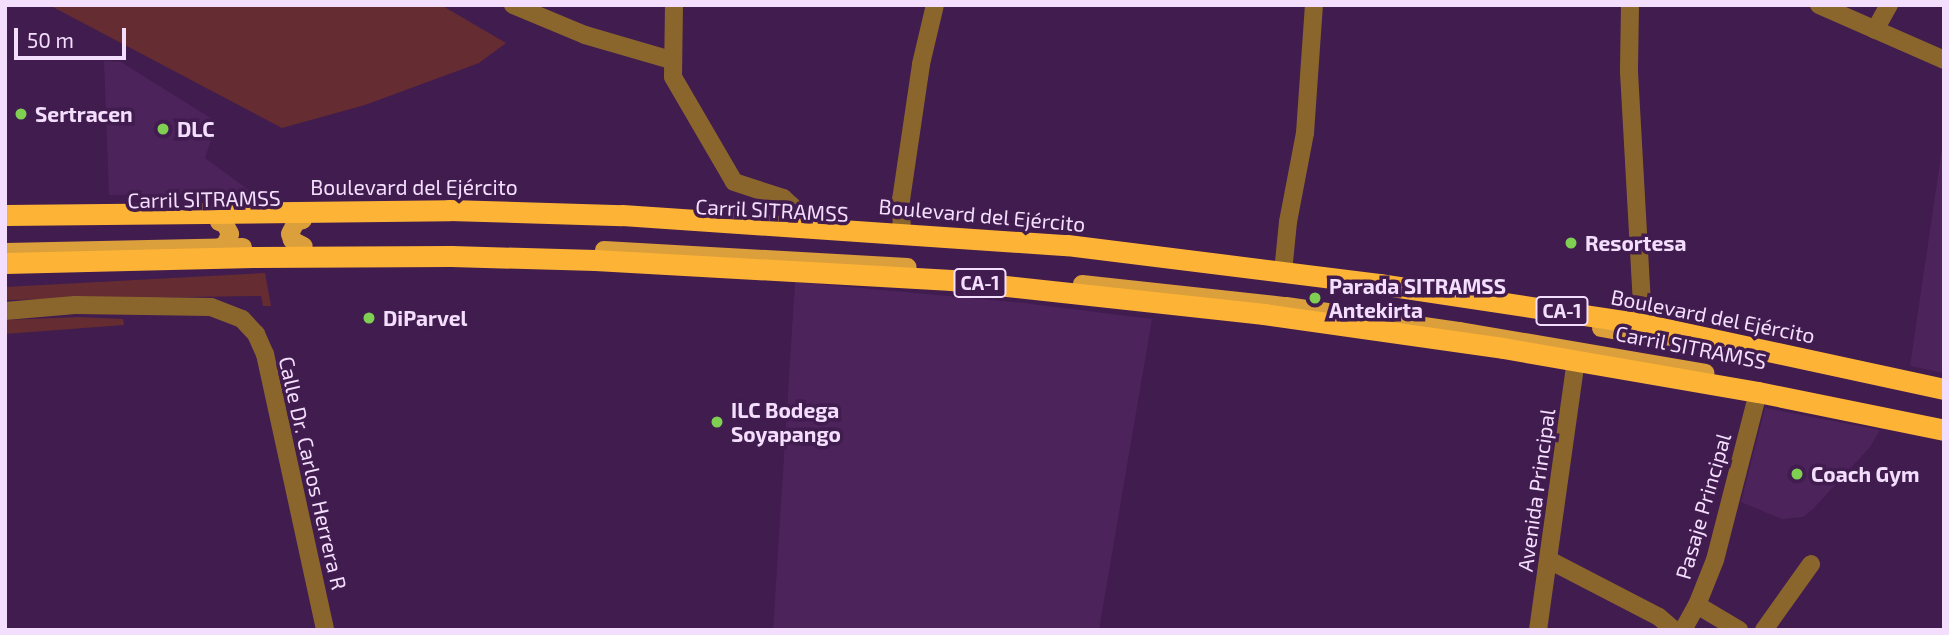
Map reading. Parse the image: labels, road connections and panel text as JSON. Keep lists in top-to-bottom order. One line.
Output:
{"streets":{"highway":["Boulevard del Ejército","CA-1"],"main road":["Carril SITRAMSS"],"street":["Calle Dr. Carlos Herrera R","Avenida Principal","Pasaje Principal"]},"crossings":[["CA-1","Avenida Principal"],["CA-1","Pasaje Principal"]],"places":["Sertracen","DLC","Resortesa","Parada SITRAMSS Antekirta","DiParvel","ILC Bodega Soyapango","Coach Gym"],"scale_bar":"50 m"}
